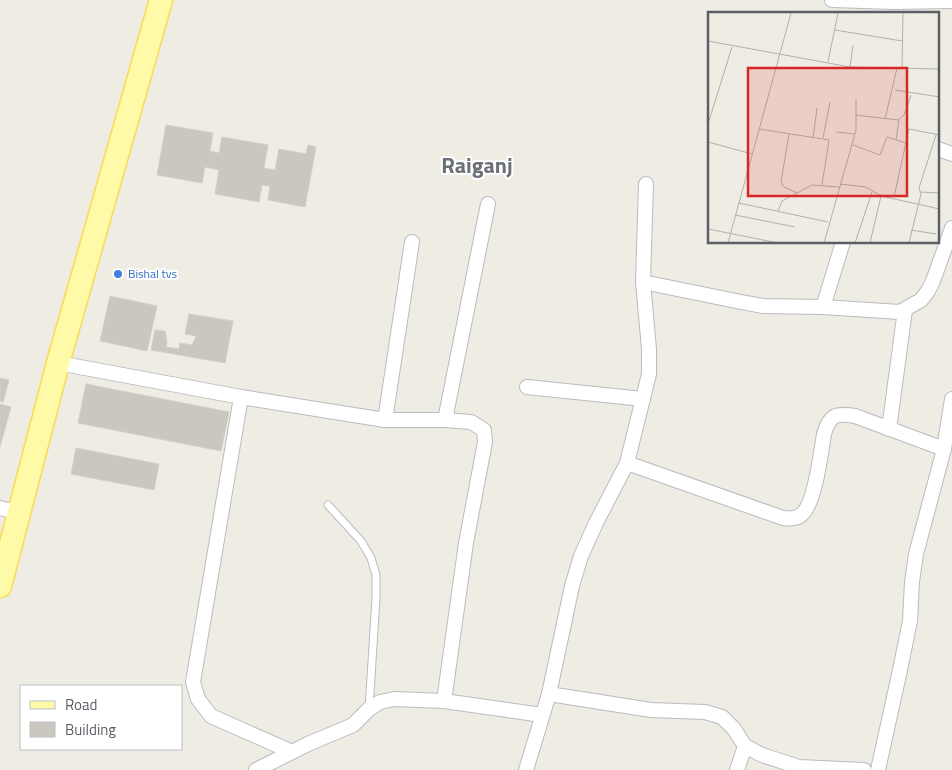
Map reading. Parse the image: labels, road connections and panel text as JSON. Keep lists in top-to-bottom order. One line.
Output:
{"districts":["Raiganj"],"places":["Bishal tvs"],"legend":["Road","Building"]}
